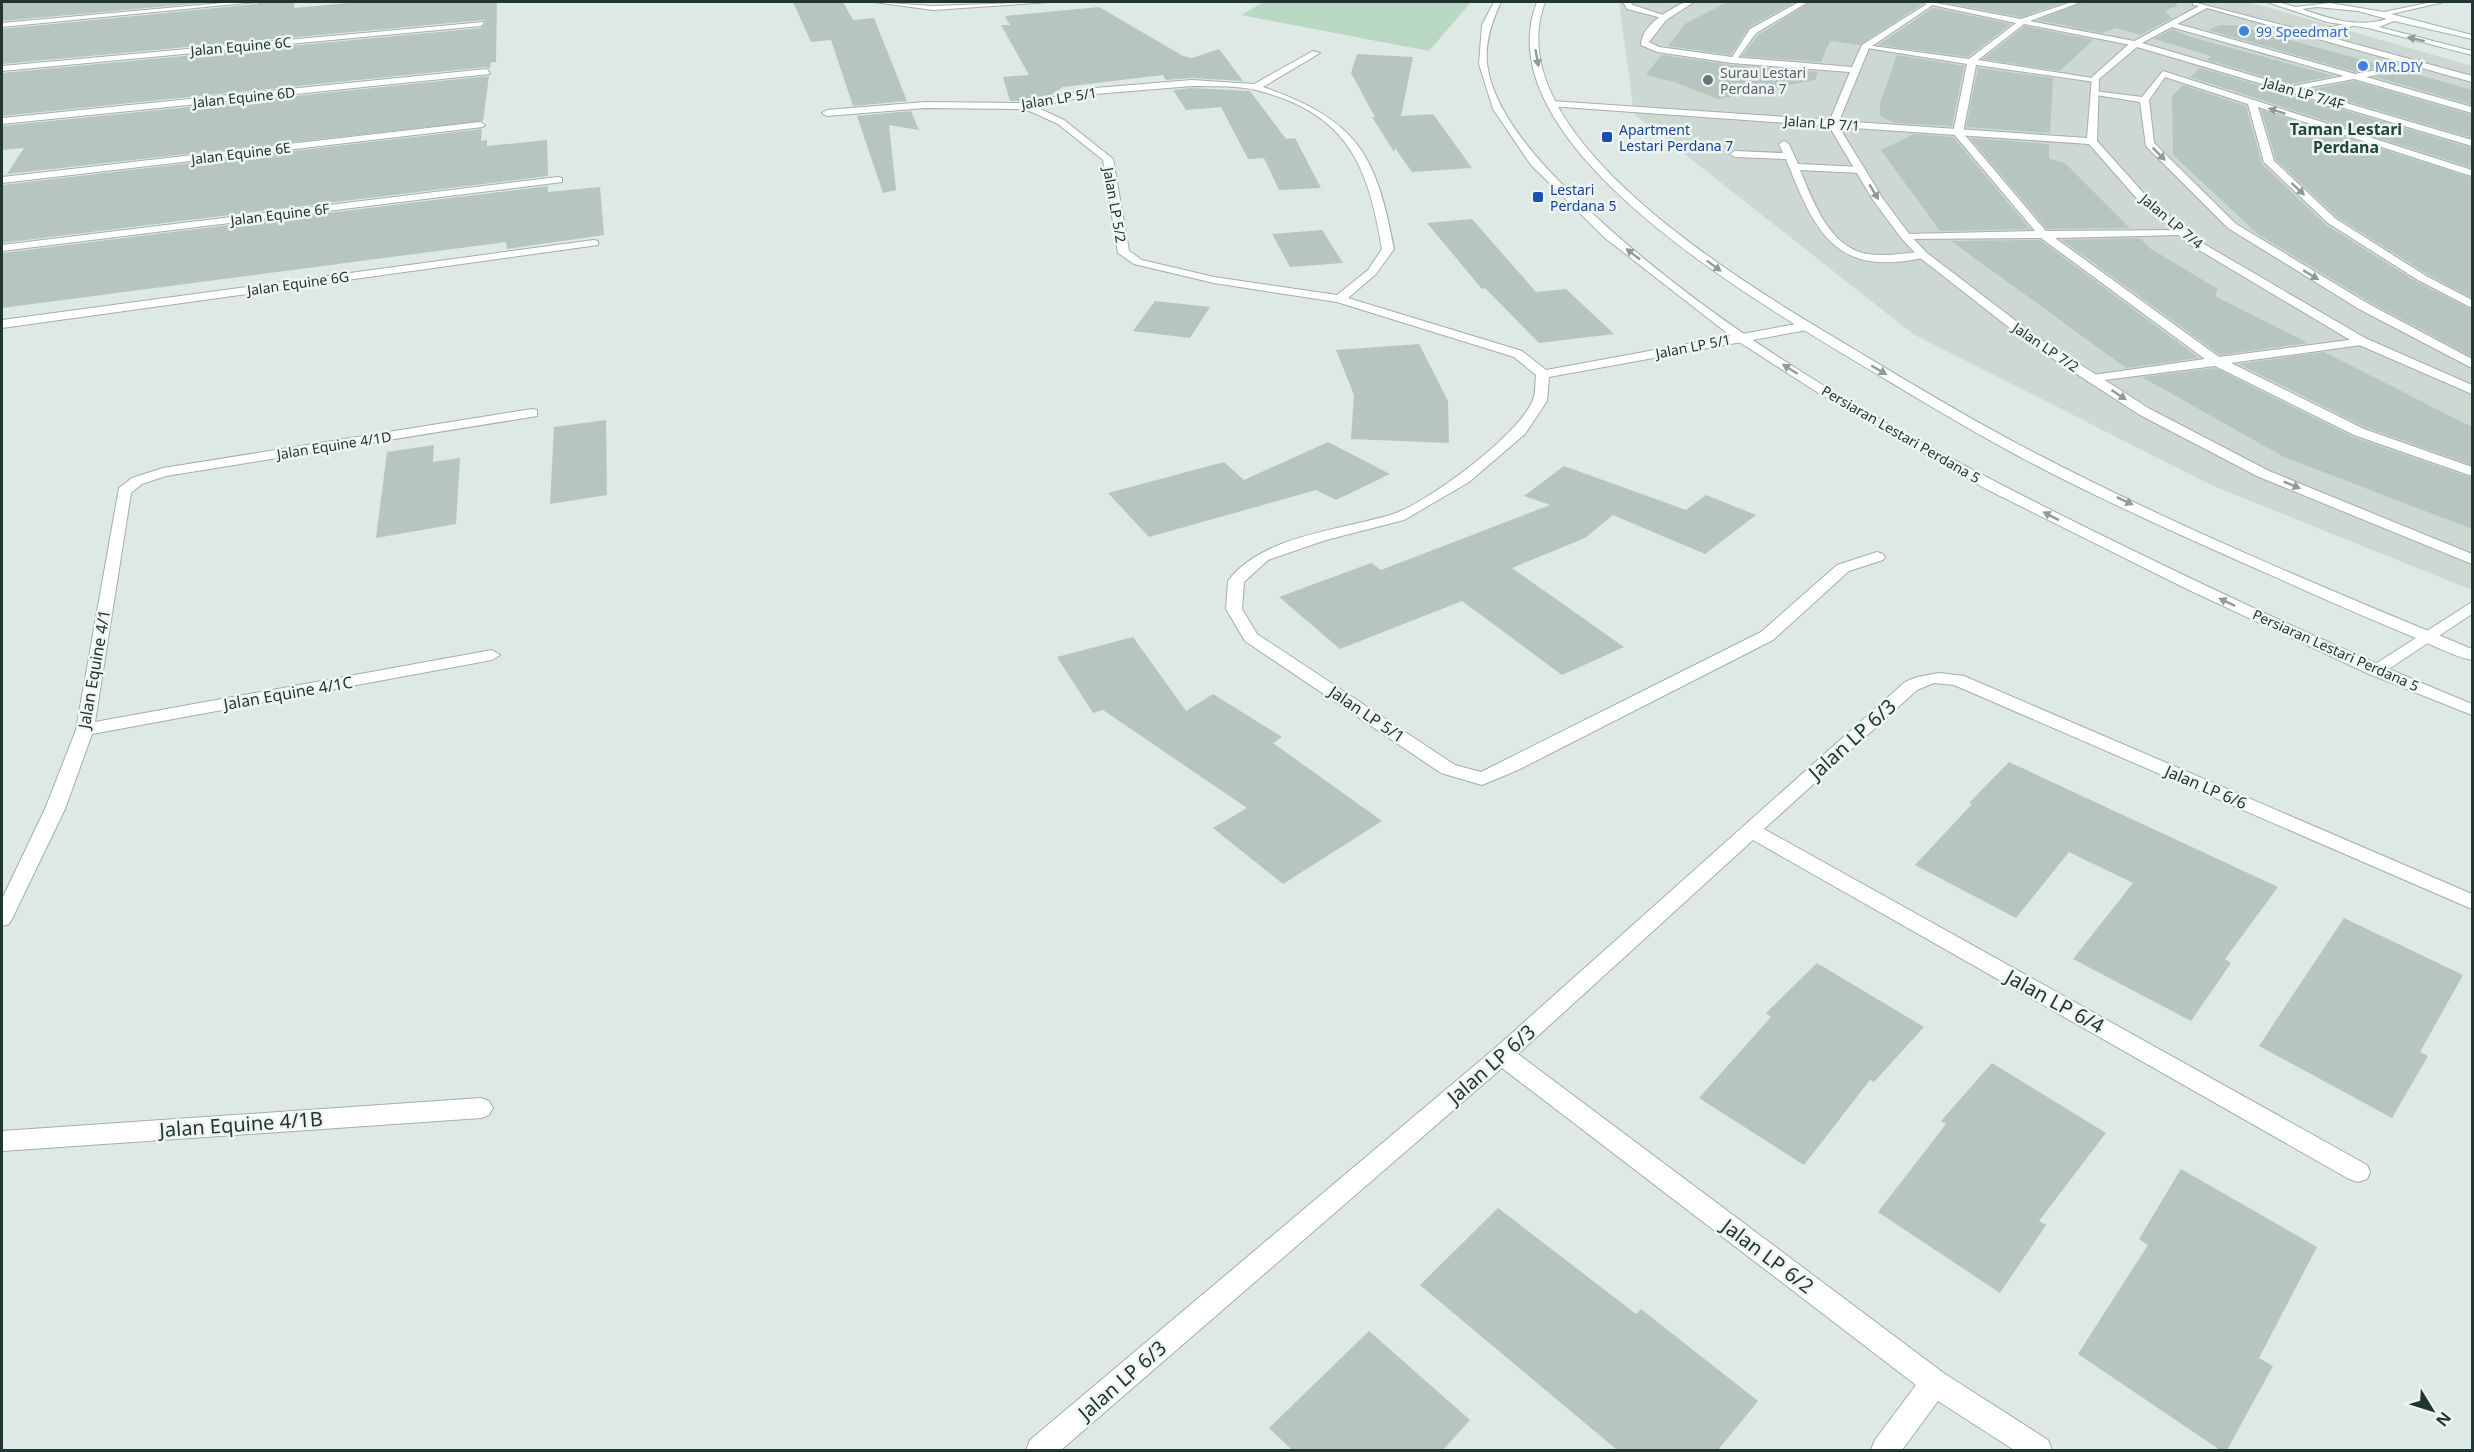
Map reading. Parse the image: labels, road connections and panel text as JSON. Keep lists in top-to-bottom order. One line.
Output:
{"streets":{"street":["Jalan Equine 6C","Jalan LP 7/4F","Jalan Equine 6D","Jalan LP 5/1","Jalan LP 7/1","Jalan Equine 6E","Jalan LP 5/2","Jalan Equine 6F","Jalan LP 7/4","Jalan Equine 6G","Jalan LP 7/2","Persiaran Lestari Perdana 5","Jalan Equine 4/1D","Jalan Equine 4/1","Jalan Equine 4/1C","Jalan LP 6/3","Jalan LP 6/6","Jalan LP 6/4","Jalan Equine 4/1B","Jalan LP 6/2"]},"crossings":[["Jalan LP 5/1","Jalan LP 5/2"],["Jalan LP 5/1","Persiaran Lestari Perdana 5"],["Jalan LP 7/1","Jalan LP 7/4"],["Jalan LP 7/1","Jalan LP 7/2"],["Jalan Equine 4/1D","Jalan Equine 4/1"],["Jalan Equine 4/1","Jalan Equine 4/1C"],["Jalan LP 6/3","Jalan LP 6/6"],["Jalan LP 6/3","Jalan LP 6/4"],["Jalan LP 6/3","Jalan LP 6/2"]],"districts":["Taman Lestari Perdana"],"places":{"other":["99 Speedmart","MR.DIY","Surau Lestari Perdana 7"],"transit":["Apartment Lestari Perdana 7","Lestari Perdana 5"]},"north":"bottom right"}
